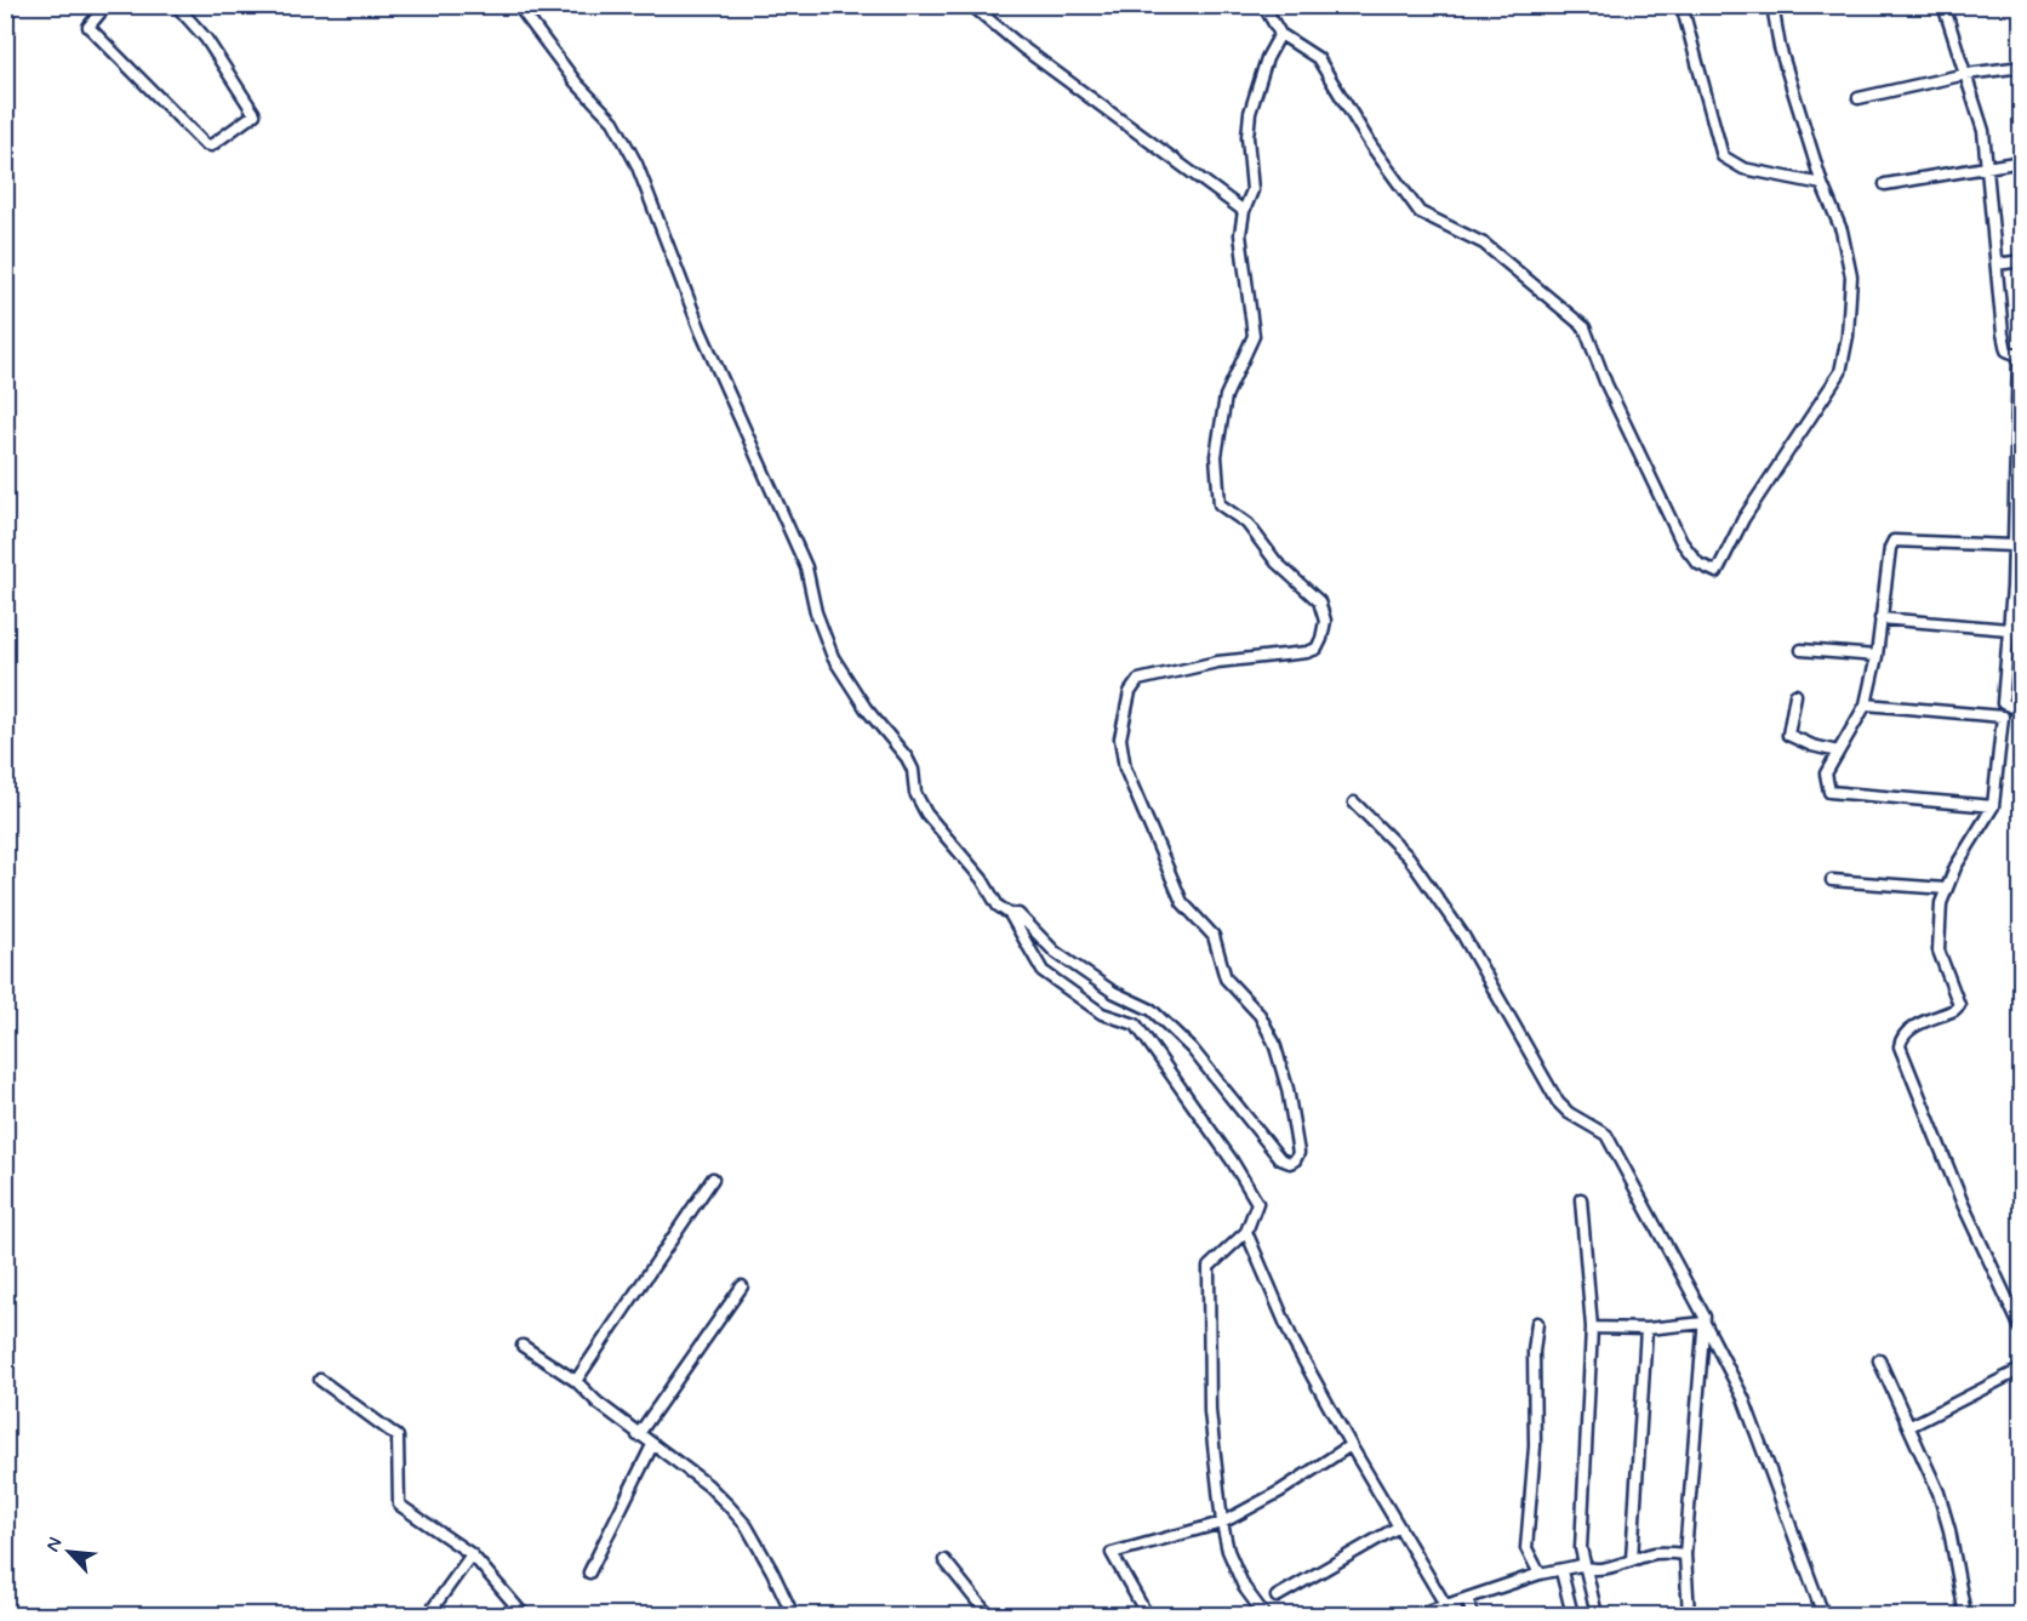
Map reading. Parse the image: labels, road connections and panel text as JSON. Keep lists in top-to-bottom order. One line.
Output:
{"north":"top left"}
